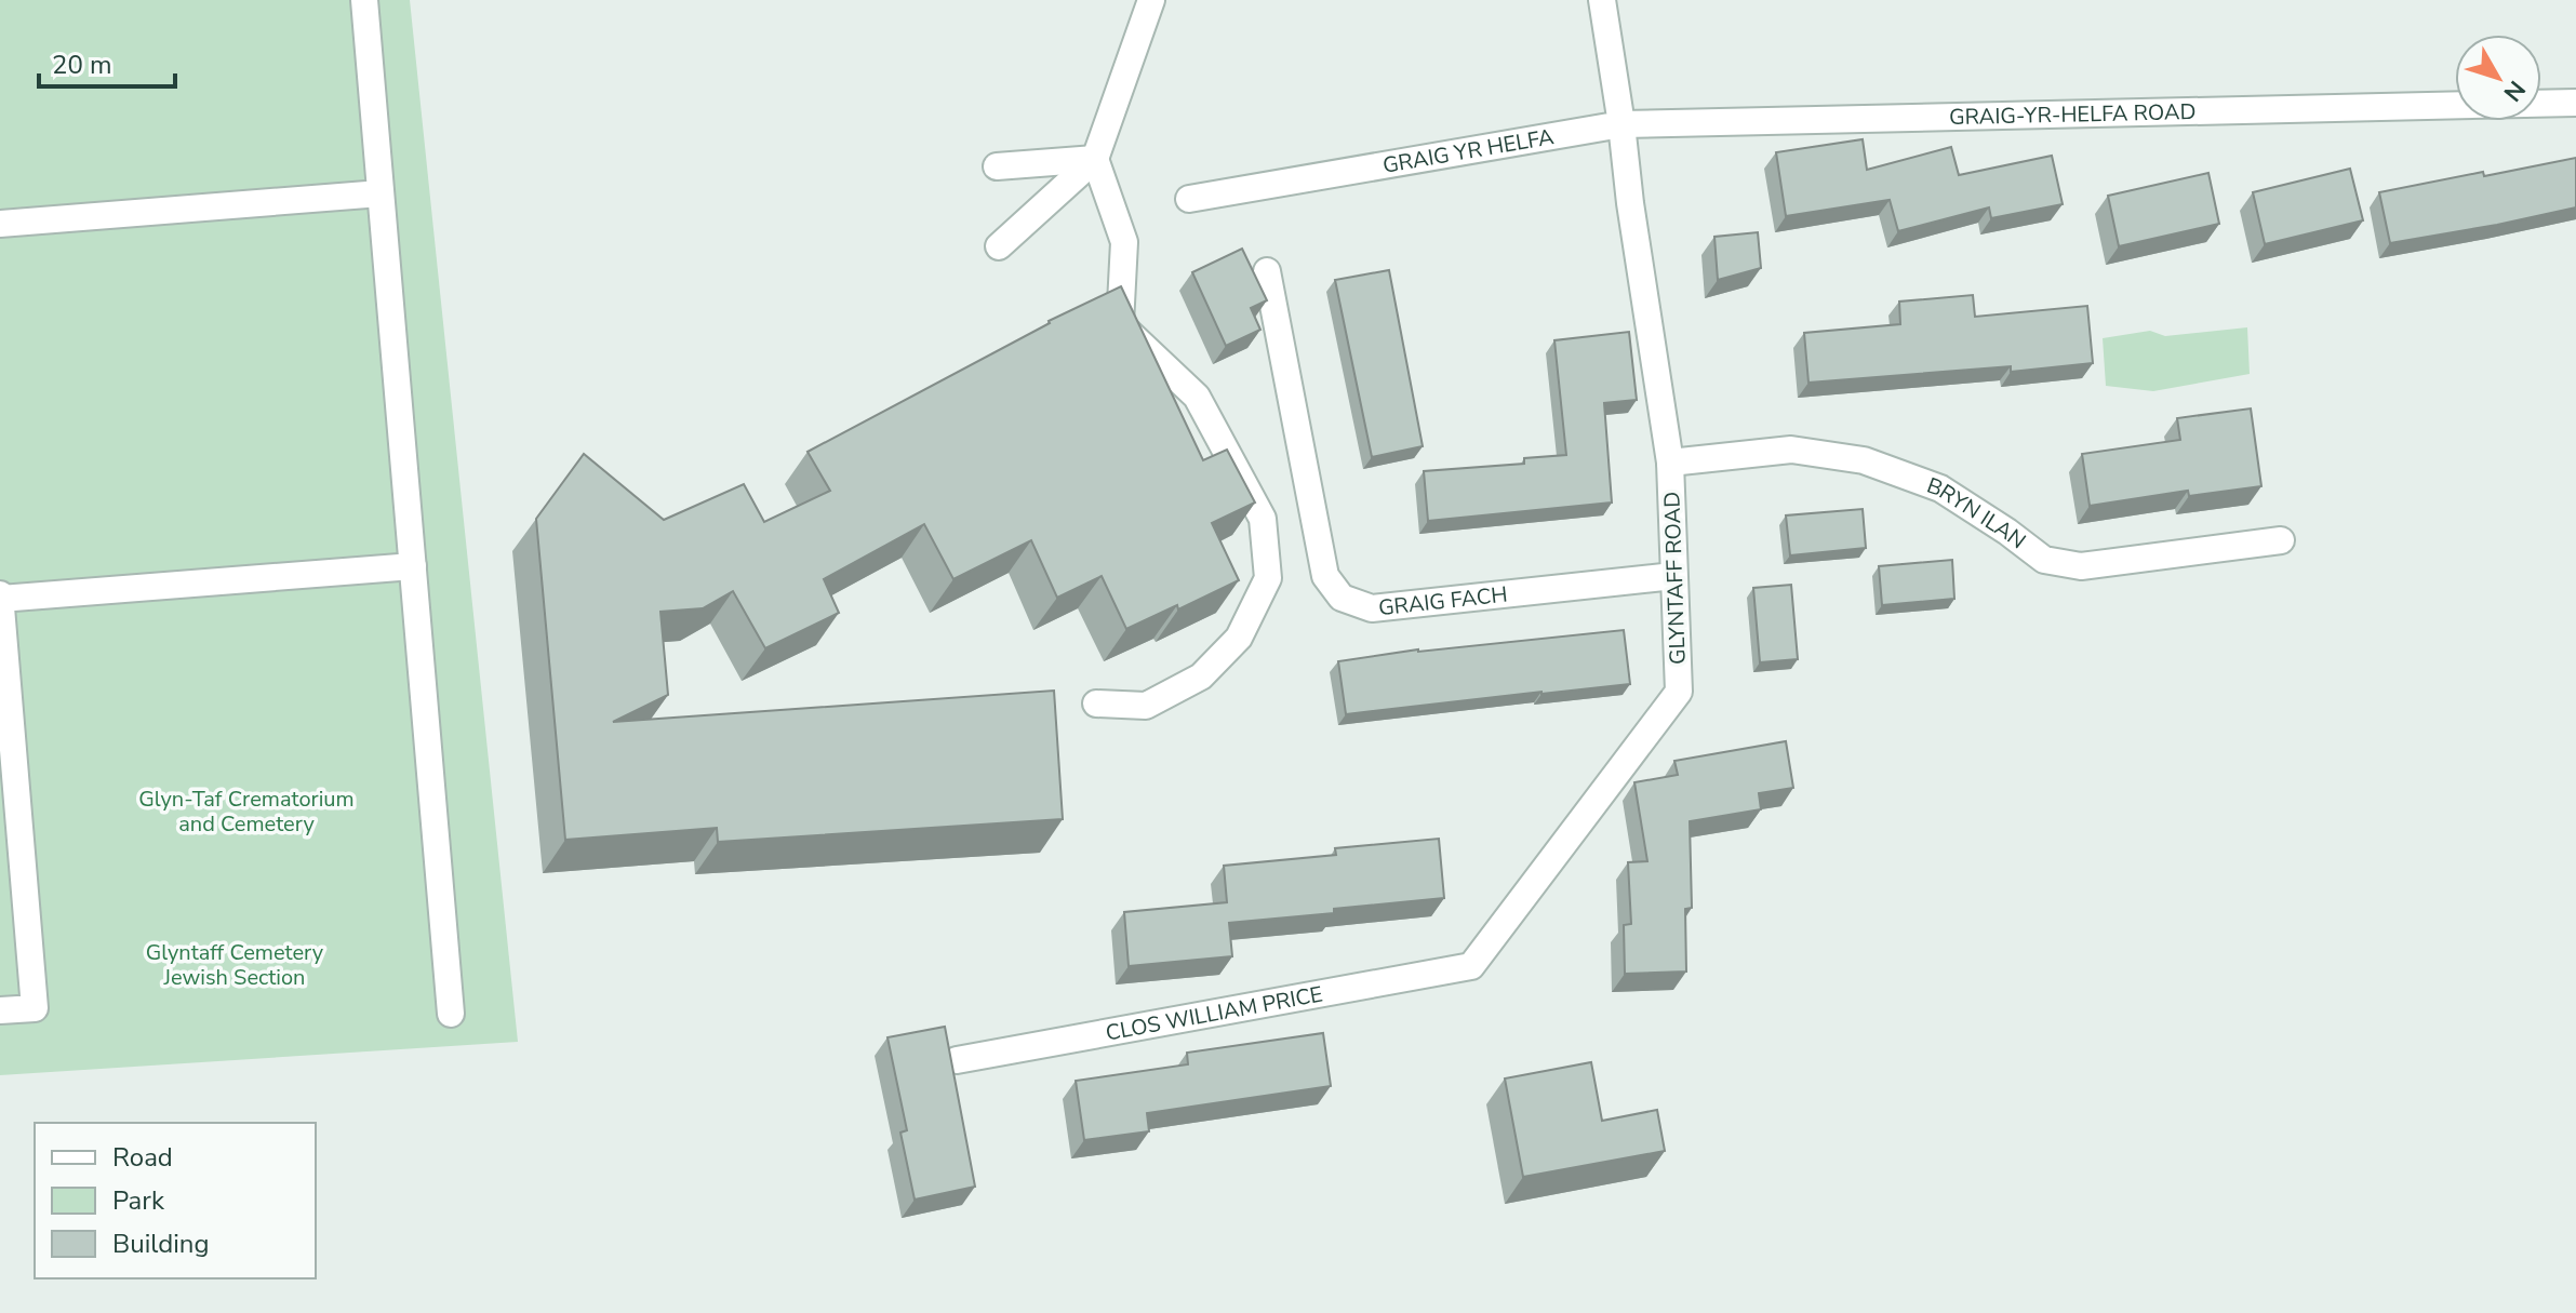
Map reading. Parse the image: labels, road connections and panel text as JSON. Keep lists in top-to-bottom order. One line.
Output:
{"streets":{"street":["GRAIG-YR-HELFA ROAD","GRAIG YR HELFA","BRYN ILAN","GLYNTAFF ROAD","GRAIG FACH","CLOS WILLIAM PRICE"]},"crossings":[["GRAIG-YR-HELFA ROAD","GRAIG YR HELFA"],["GRAIG-YR-HELFA ROAD","GLYNTAFF ROAD"],["GRAIG YR HELFA","GLYNTAFF ROAD"],["BRYN ILAN","GLYNTAFF ROAD"],["GLYNTAFF ROAD","GRAIG FACH"],["GLYNTAFF ROAD","CLOS WILLIAM PRICE"]],"parks":["Glyn-Taf Crematorium and Cemetery","Glyntaff Cemetery Jewish Section"],"legend":["Road","Park","Building"],"scale_bar":"20 m","north":"bottom right"}
